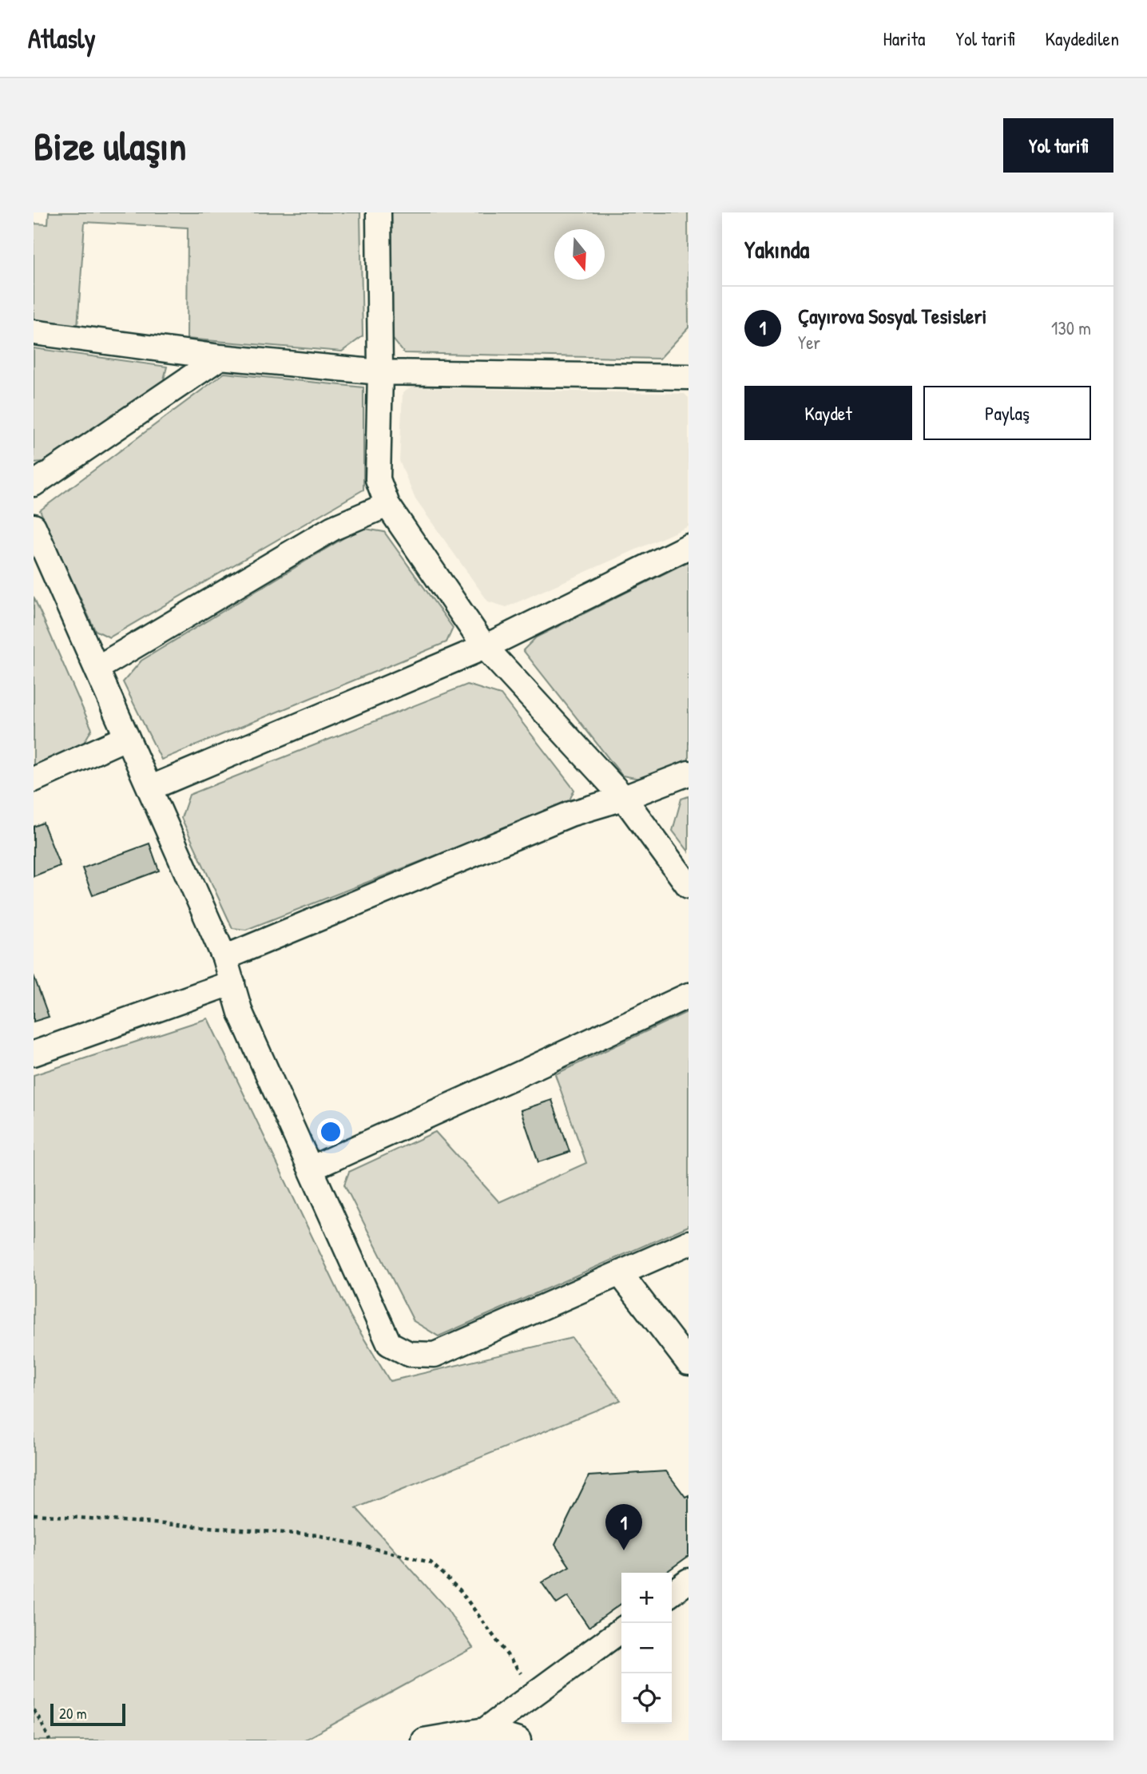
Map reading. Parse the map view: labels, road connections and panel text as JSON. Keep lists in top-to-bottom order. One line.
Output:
{"scale_bar":"20 m","north":"bottom","page":{"header":"Atlasly","nav":["Harita","Yol tarifi","Kaydedilen"],"buttons":["Yol tarifi",["Kaydet","Paylaş"]],"title":"Bize ulaşın","heading":"Yakında","list":[{"mark":"1","name":"Çayırova Sosyal Tesisleri","note":"Yer","value":"130 m"}],"pins":"1","map_buttons":["+","−"],"scale":"20 m"}}
